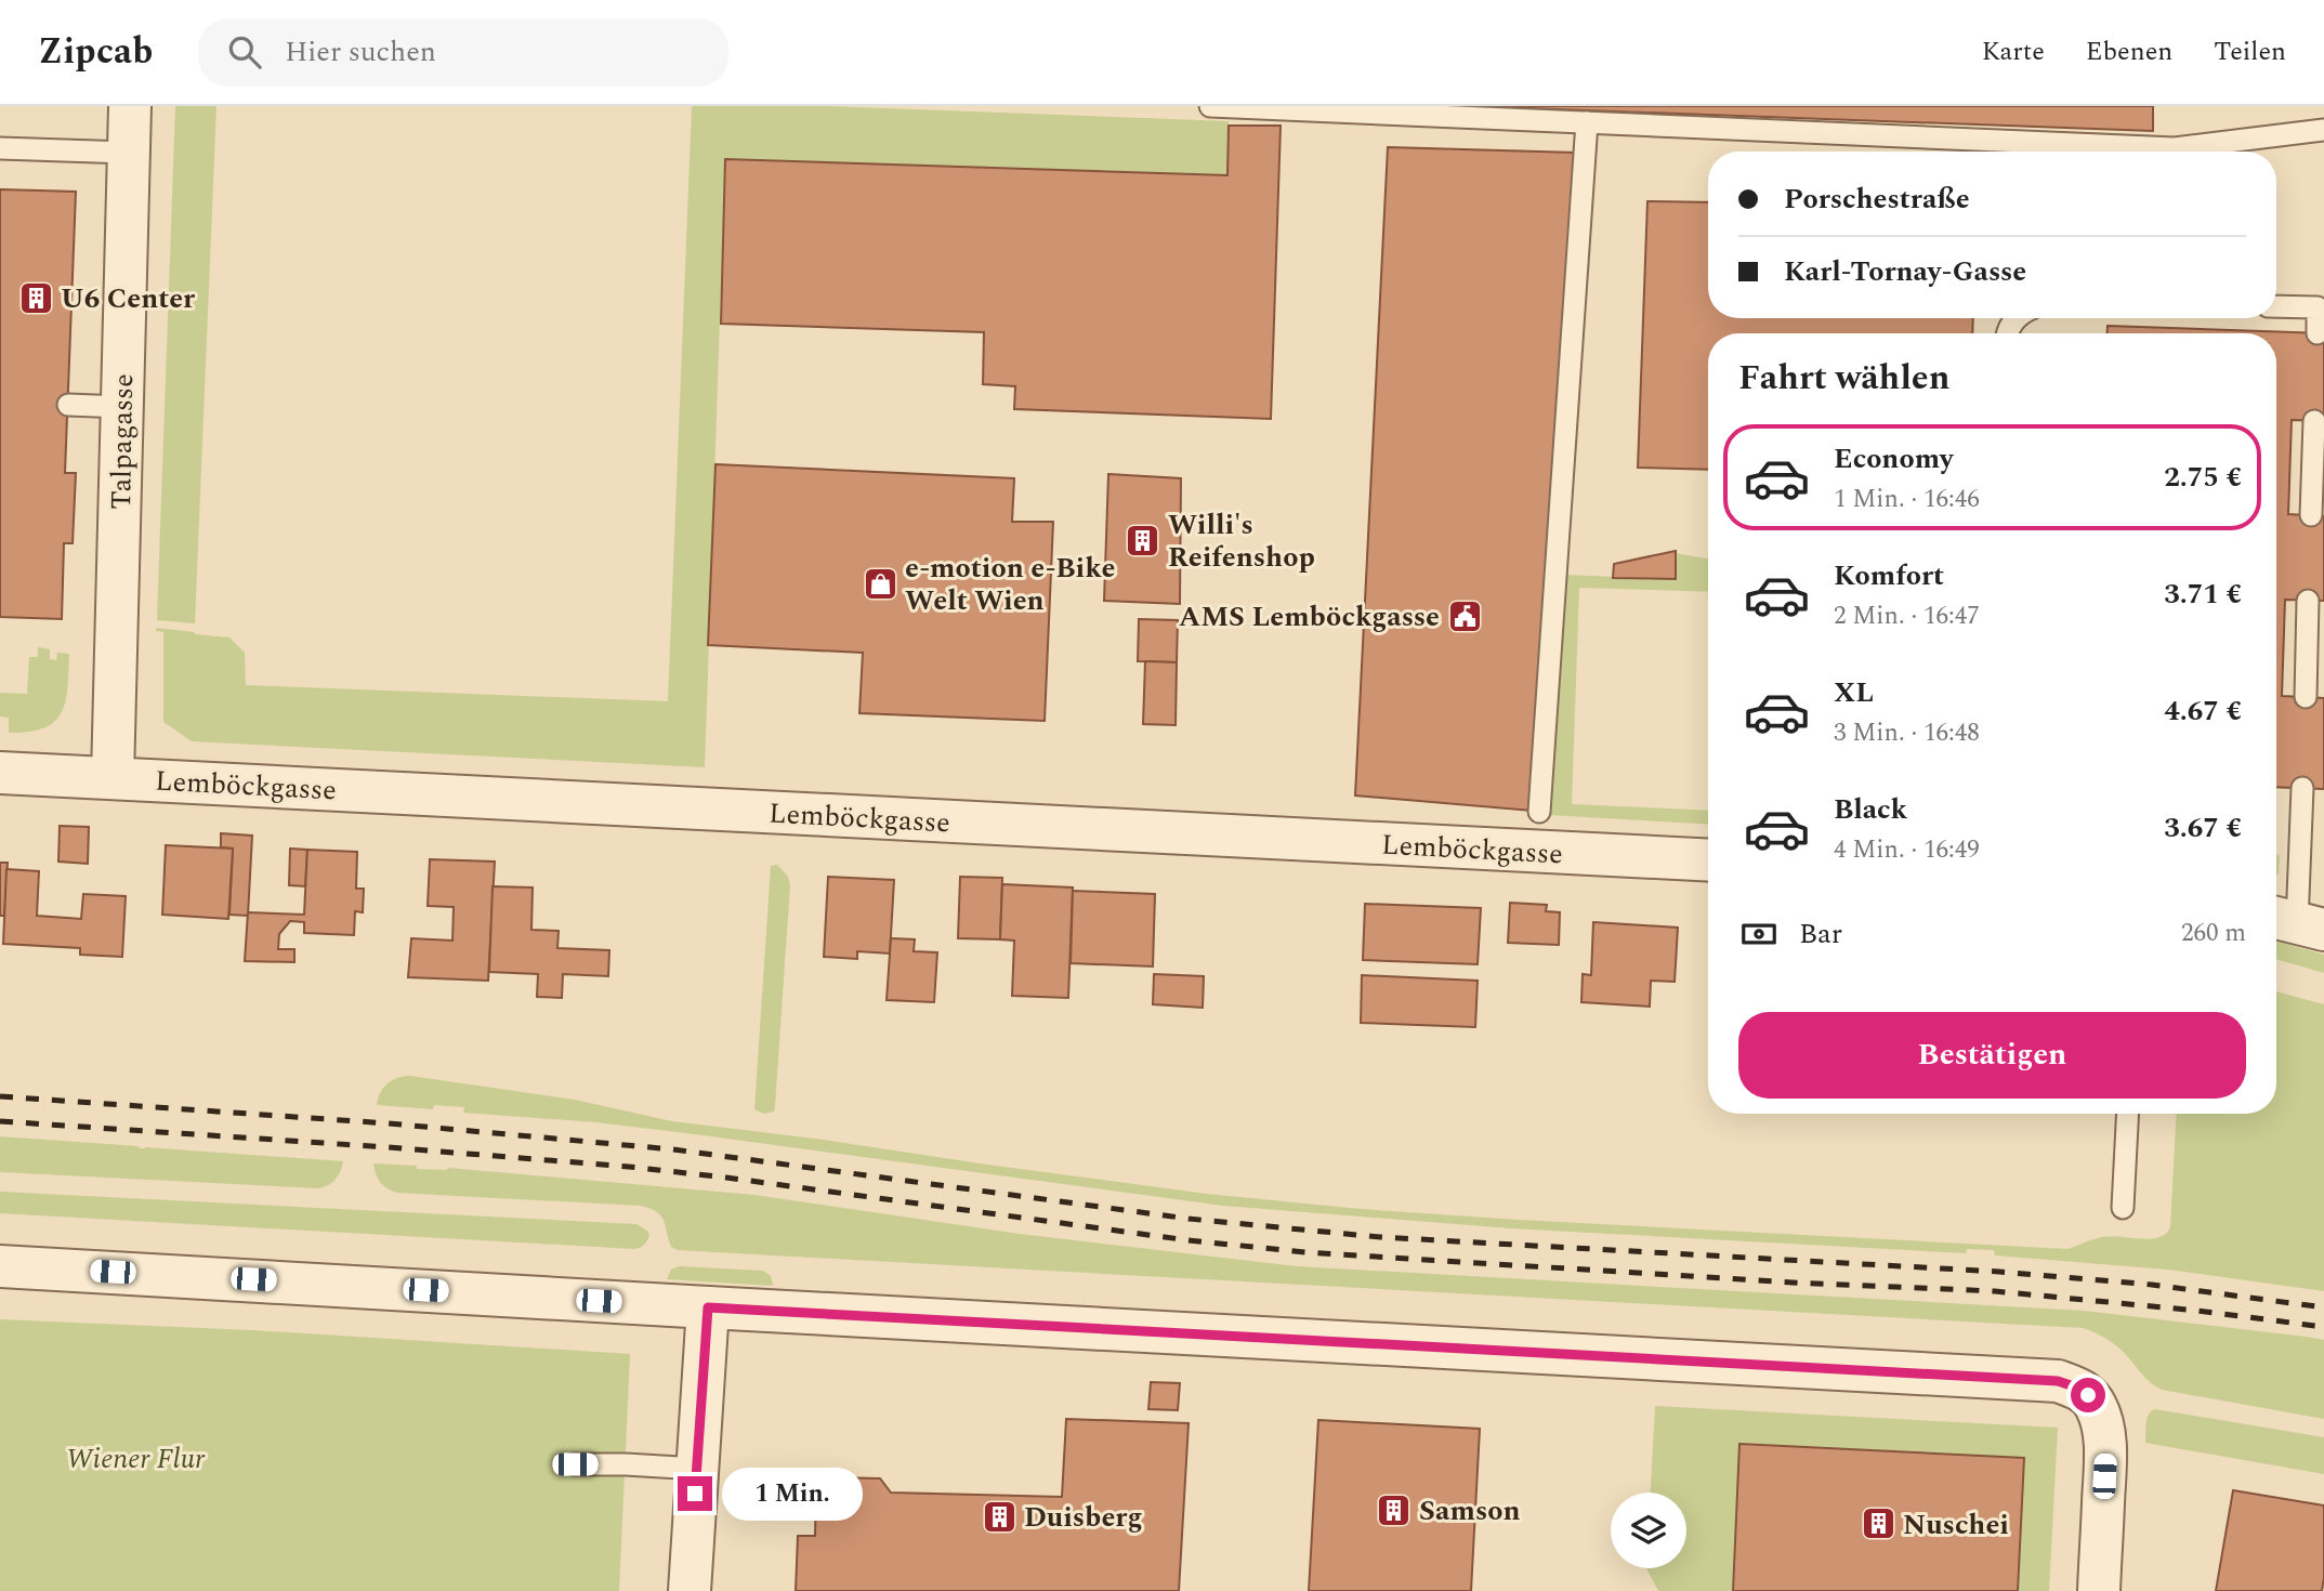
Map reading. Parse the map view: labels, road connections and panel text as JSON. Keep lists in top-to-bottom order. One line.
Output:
{"streets":{"street":["Talpagasse","Lemböckgasse"]},"crossings":[["Talpagasse","Lemböckgasse"]],"parks":["Wiener Flur"],"places":{"building":["U6 Center","Willi's Reifenshop","Samson","Duisberg","Nuschei"],"shop":["e-motion e-Bike Welt Wien"],"public building":["AMS Lemböckgasse"]},"page":{"header":"Zipcab","search":"Hier suchen","nav":["Karte","Ebenen","Teilen"],"banner":["Porschestraße","Karl-Tornay-Gasse"],"heading":"Fahrt wählen","list":[{"name":"Economy","note":"1 Min. · 16:46","value":"2.75 €"},{"name":"Komfort","note":"2 Min. · 16:47","value":"3.71 €"},{"name":"XL","note":"3 Min. · 16:48","value":"4.67 €"},{"name":"Black","note":"4 Min. · 16:49","value":"3.67 €"}],"pay":["Bar","260 m"],"buttons":"Bestätigen","bubble":"1 Min."}}
